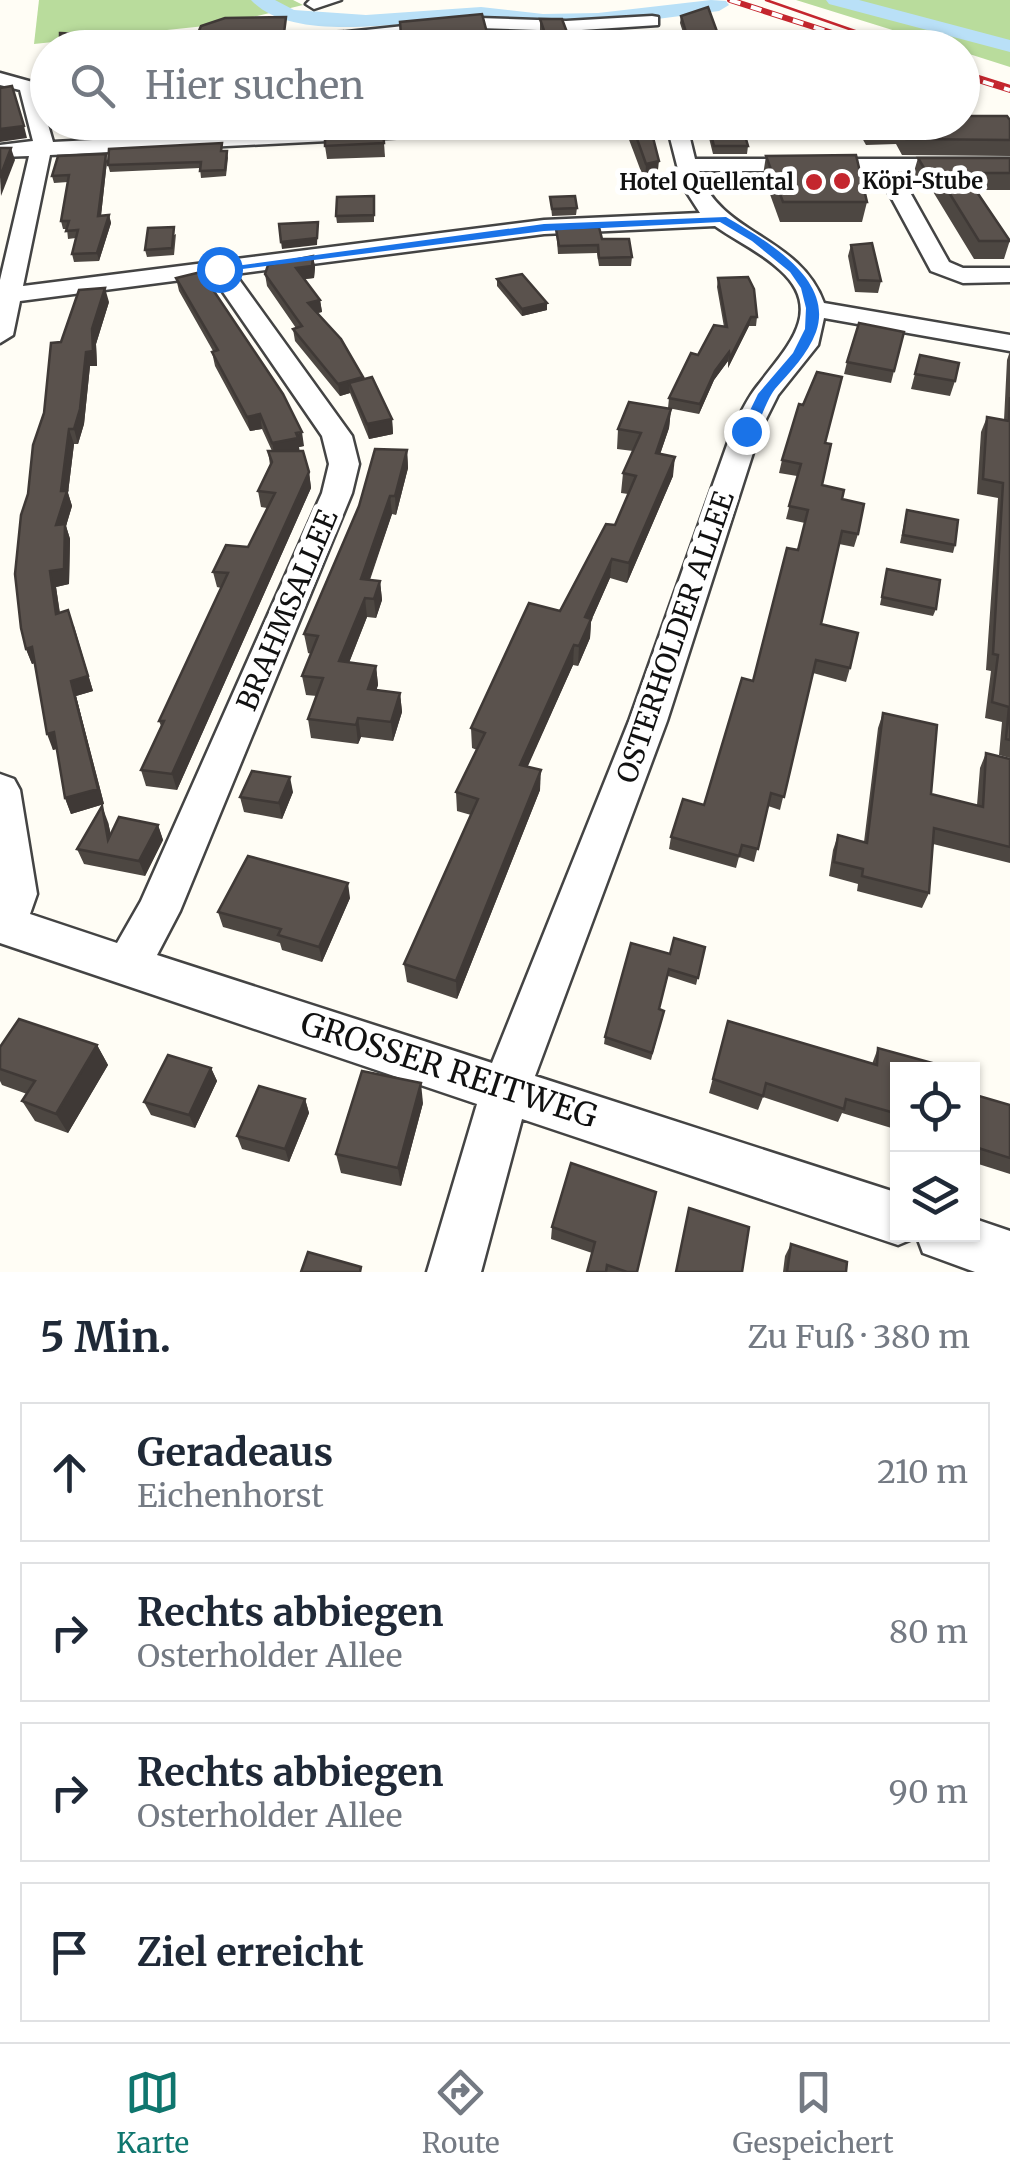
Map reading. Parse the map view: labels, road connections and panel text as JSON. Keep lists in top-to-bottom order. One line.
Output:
{"streets":{"street":["BRAHMSALLEE","OSTERHOLDER ALLEE","GROSSER REITWEG"]},"crossings":[["BRAHMSALLEE","GROSSER REITWEG"],["OSTERHOLDER ALLEE","GROSSER REITWEG"]],"places":["Köpi-Stube","Hotel Quellental"],"page":{"search":"Hier suchen","heading":["5 Min.","Zu Fuß · 380 m"],"list":[["Geradeaus","Eichenhorst","210 m"],["Rechts abbiegen","Osterholder Allee","80 m"],["Rechts abbiegen","Osterholder Allee","90 m"],"Ziel erreicht"],"nav":["Karte","Route","Gespeichert"]}}
